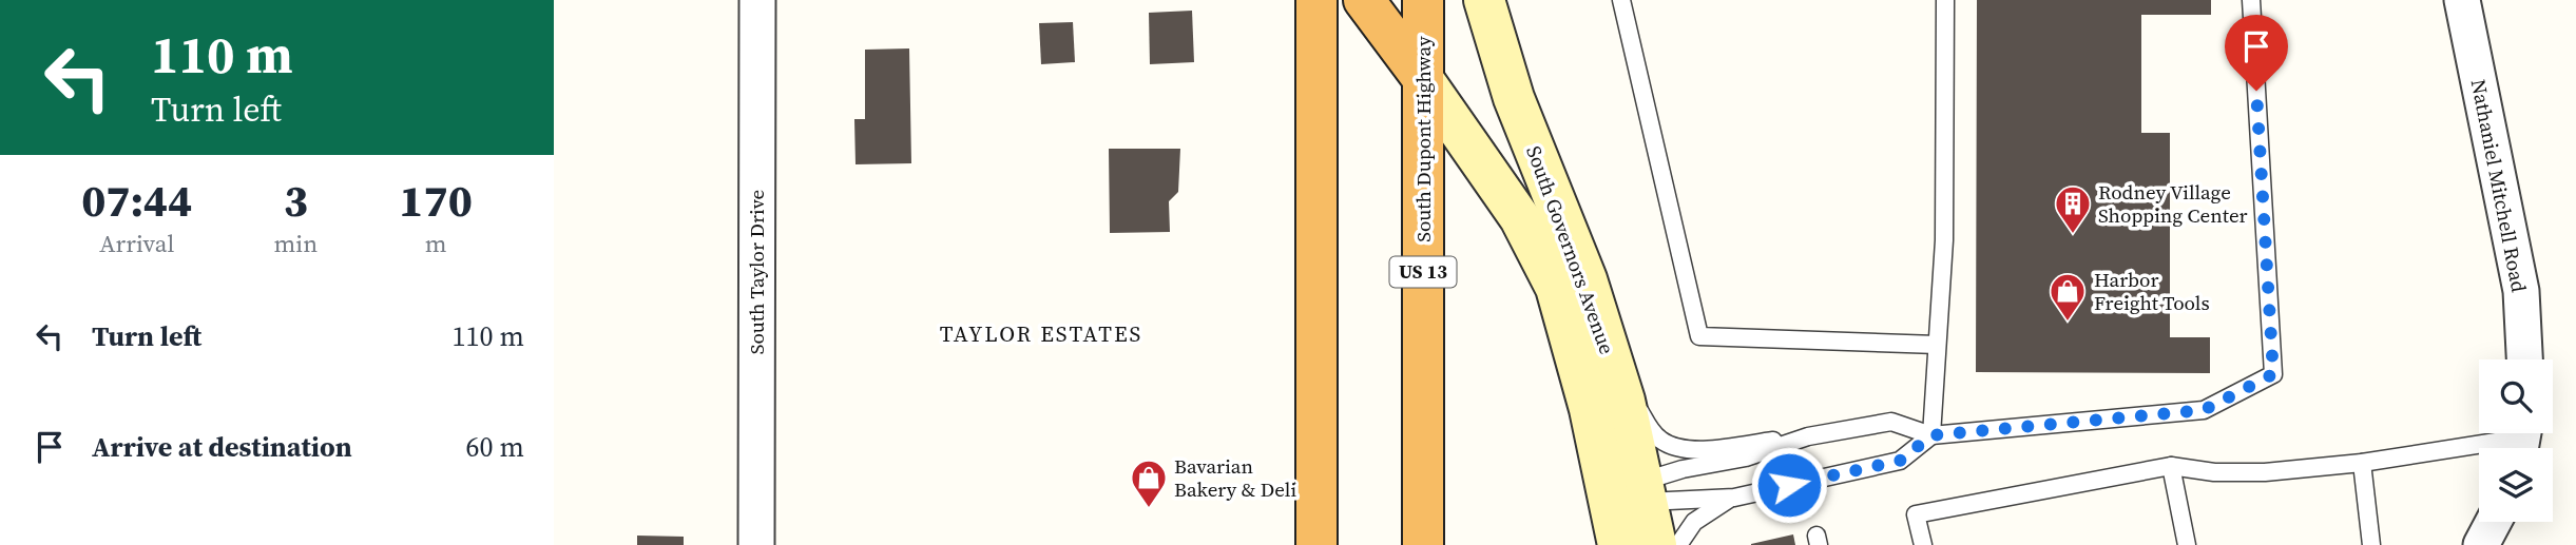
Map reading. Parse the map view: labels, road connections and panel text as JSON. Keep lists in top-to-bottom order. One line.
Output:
{"streets":{"highway":["South Dupont Highway","US 13"],"main road":["South Governors Avenue"],"street":["Nathaniel Mitchell Road","South Taylor Drive"]},"crossings":[["South Dupont Highway","South Governors Avenue"]],"districts":["TAYLOR ESTATES"],"places":{"building":["Rodney Village Shopping Center"],"shop":["Harbor Freight Tools","Bavarian Bakery & Deli"]},"page":{"turn":["110 m","Turn left"],"eta":["07:44","Arrival","3","min","170","m"],"list":[{"name":"Turn left","value":"110 m"},{"name":"Arrive at destination","value":"60 m"}]}}
